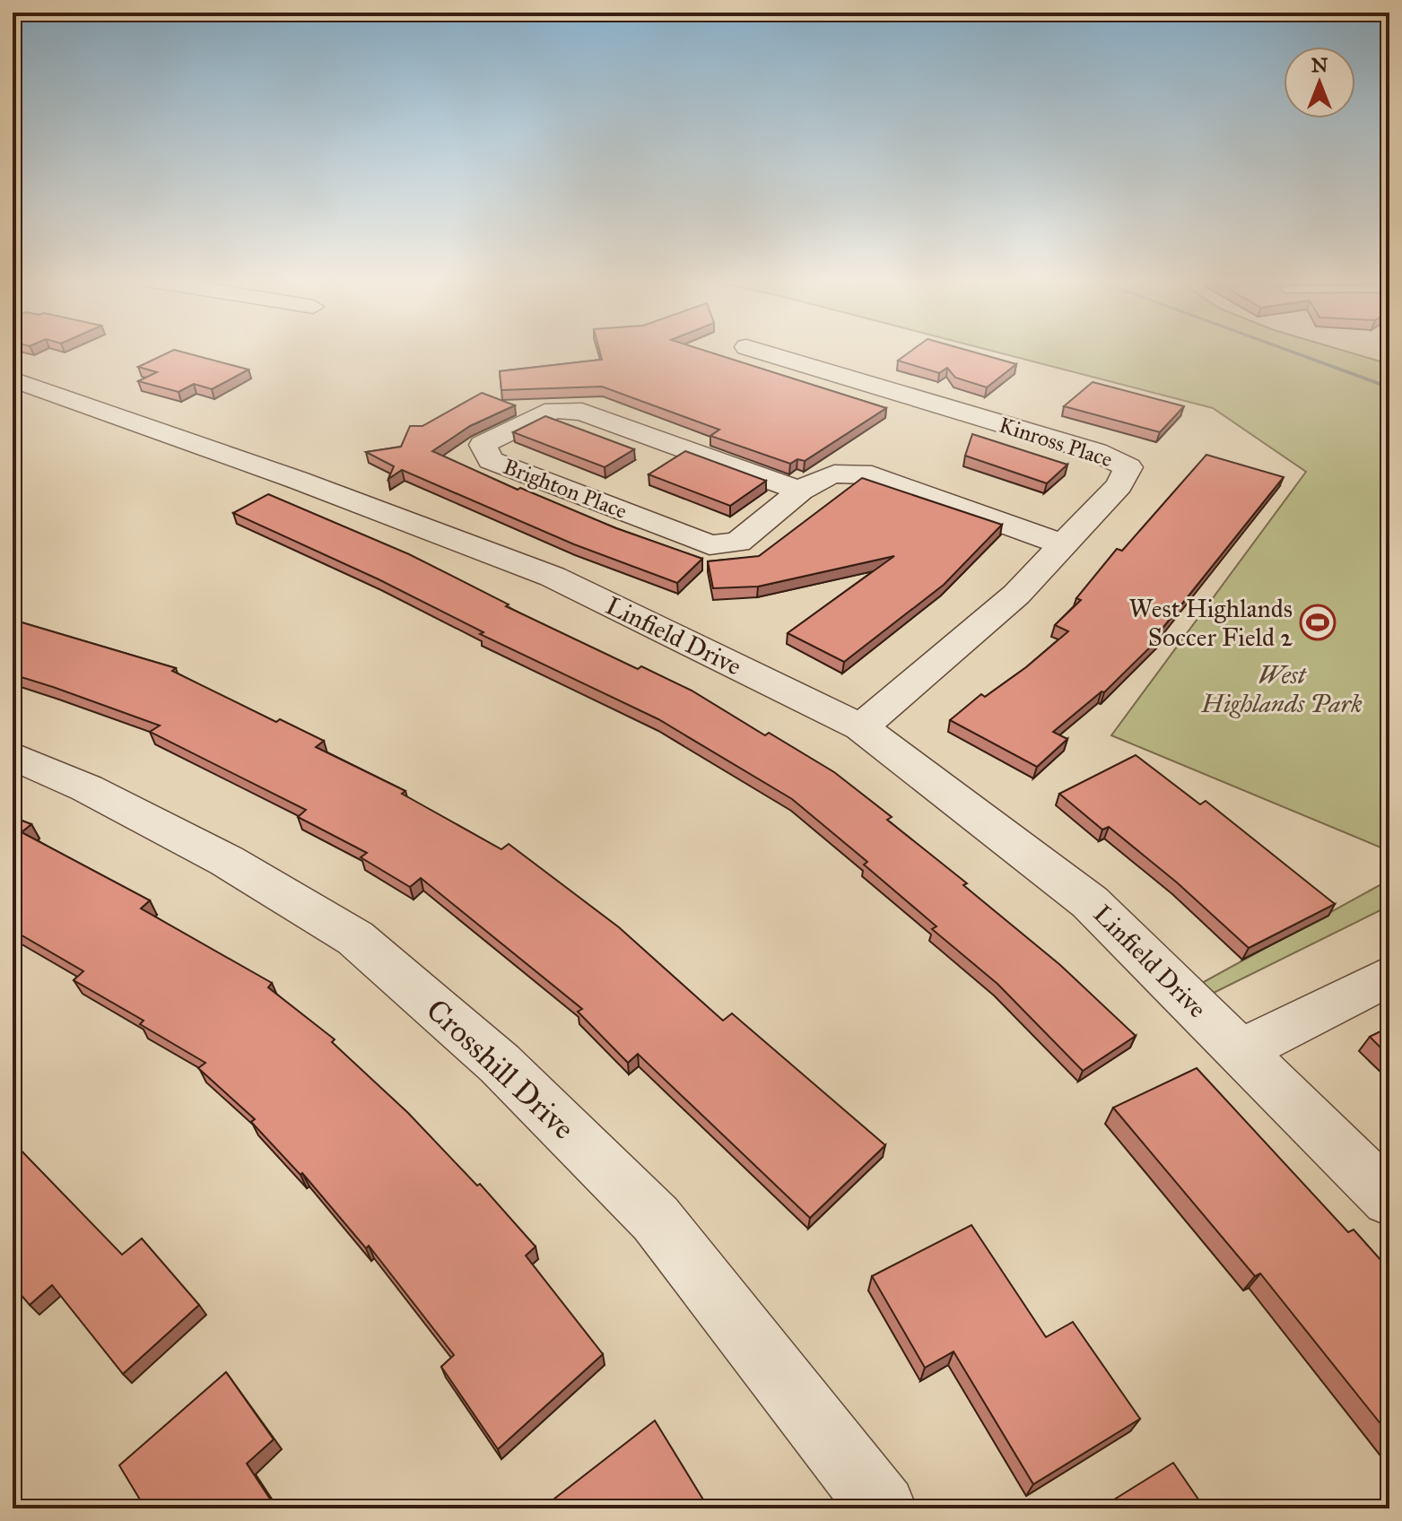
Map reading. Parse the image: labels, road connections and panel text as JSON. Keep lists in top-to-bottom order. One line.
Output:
{"streets":{"street":["Kinross Place","Brighton Place","Linfield Drive","Crosshill Drive"]},"crossings":[["Kinross Place","Brighton Place"],["Kinross Place","Linfield Drive"]],"parks":["West Highlands Park"],"places":{"sports":["West Highlands Soccer Field 2"]},"north":"top"}
